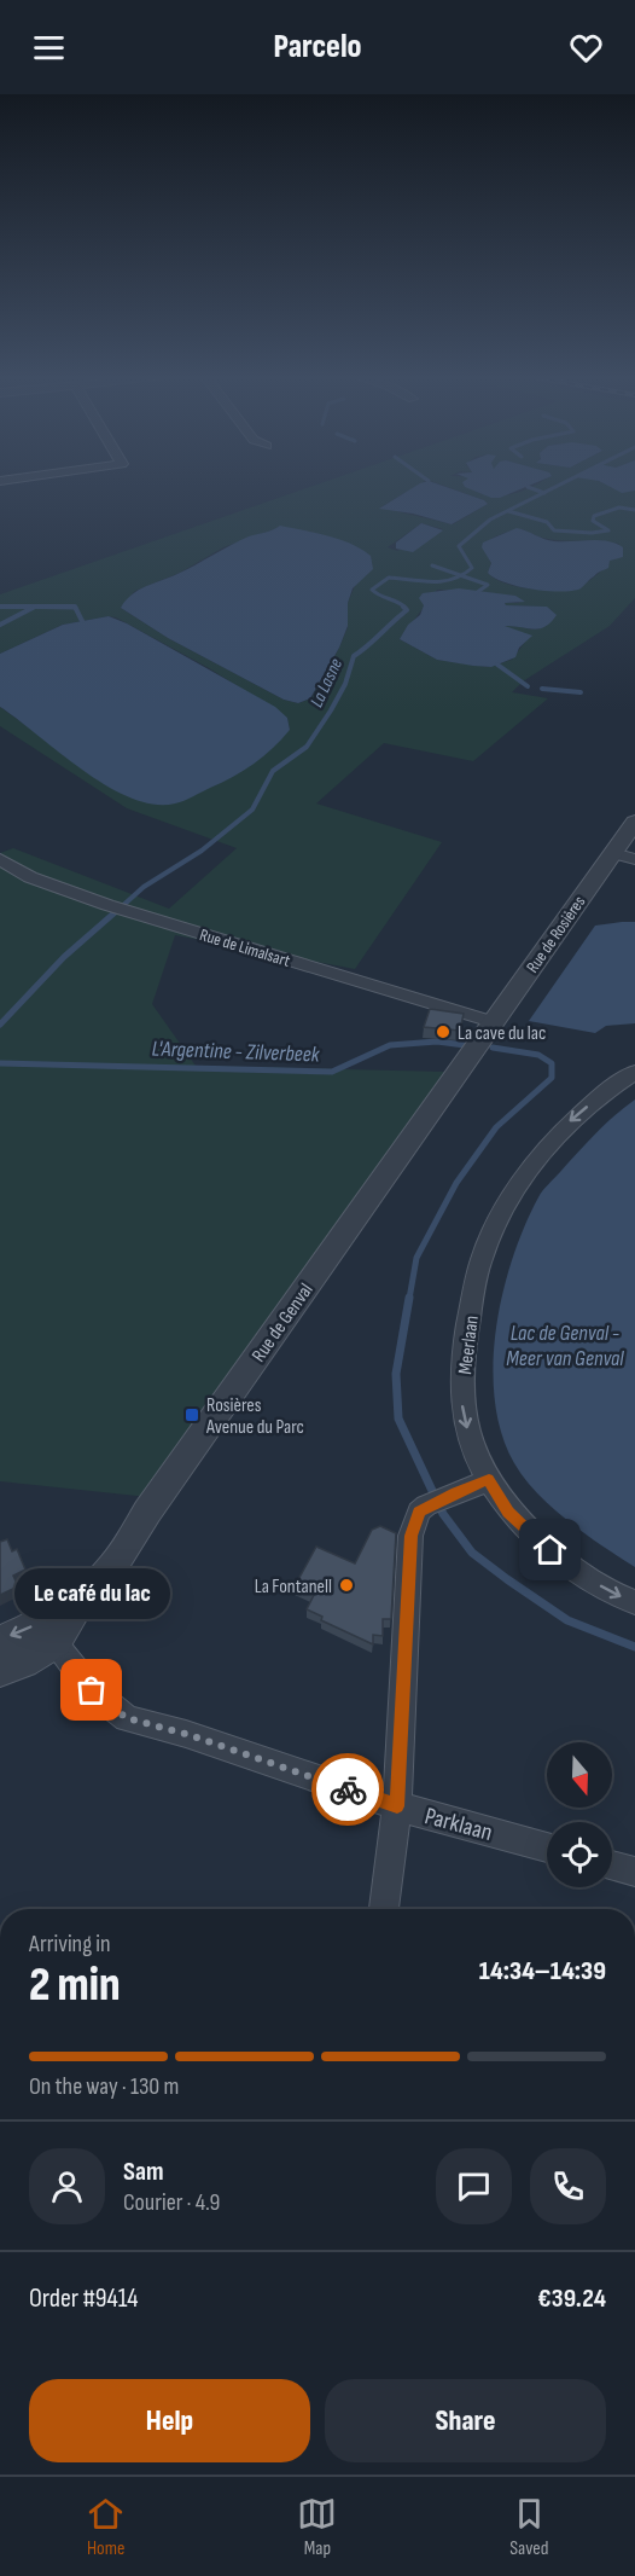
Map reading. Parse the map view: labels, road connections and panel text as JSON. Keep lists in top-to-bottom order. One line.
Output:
{"streets":{"street":["Rue de Rosières","Rue de Limalsart","Rue de Genval","Meerlaan","Parklaan"]},"crossings":[["Rue de Rosières","Rue de Limalsart"],["Rue de Rosières","Rue de Genval"],["Rue de Genval","Parklaan"]],"water":["La Lasne","L'Argentine - Zilverbeek","Lac de Genval - Meer van Genval"],"places":{"other":["La cave du lac","La Fontanell","Le café du lac"],"transit":["Rosières Avenue du Parc"]},"north":"bottom","page":{"header":"Parcelo","bubble":"Le café du lac","heading":["2 min","Arriving in","14:34–14:39"],"panel":["Sam","Courier · 4.9","Order #9414","€39.24"],"bar":"On the way · 130 m","buttons":["Help","Share"],"tabs":["Home","Map","Saved"]}}
